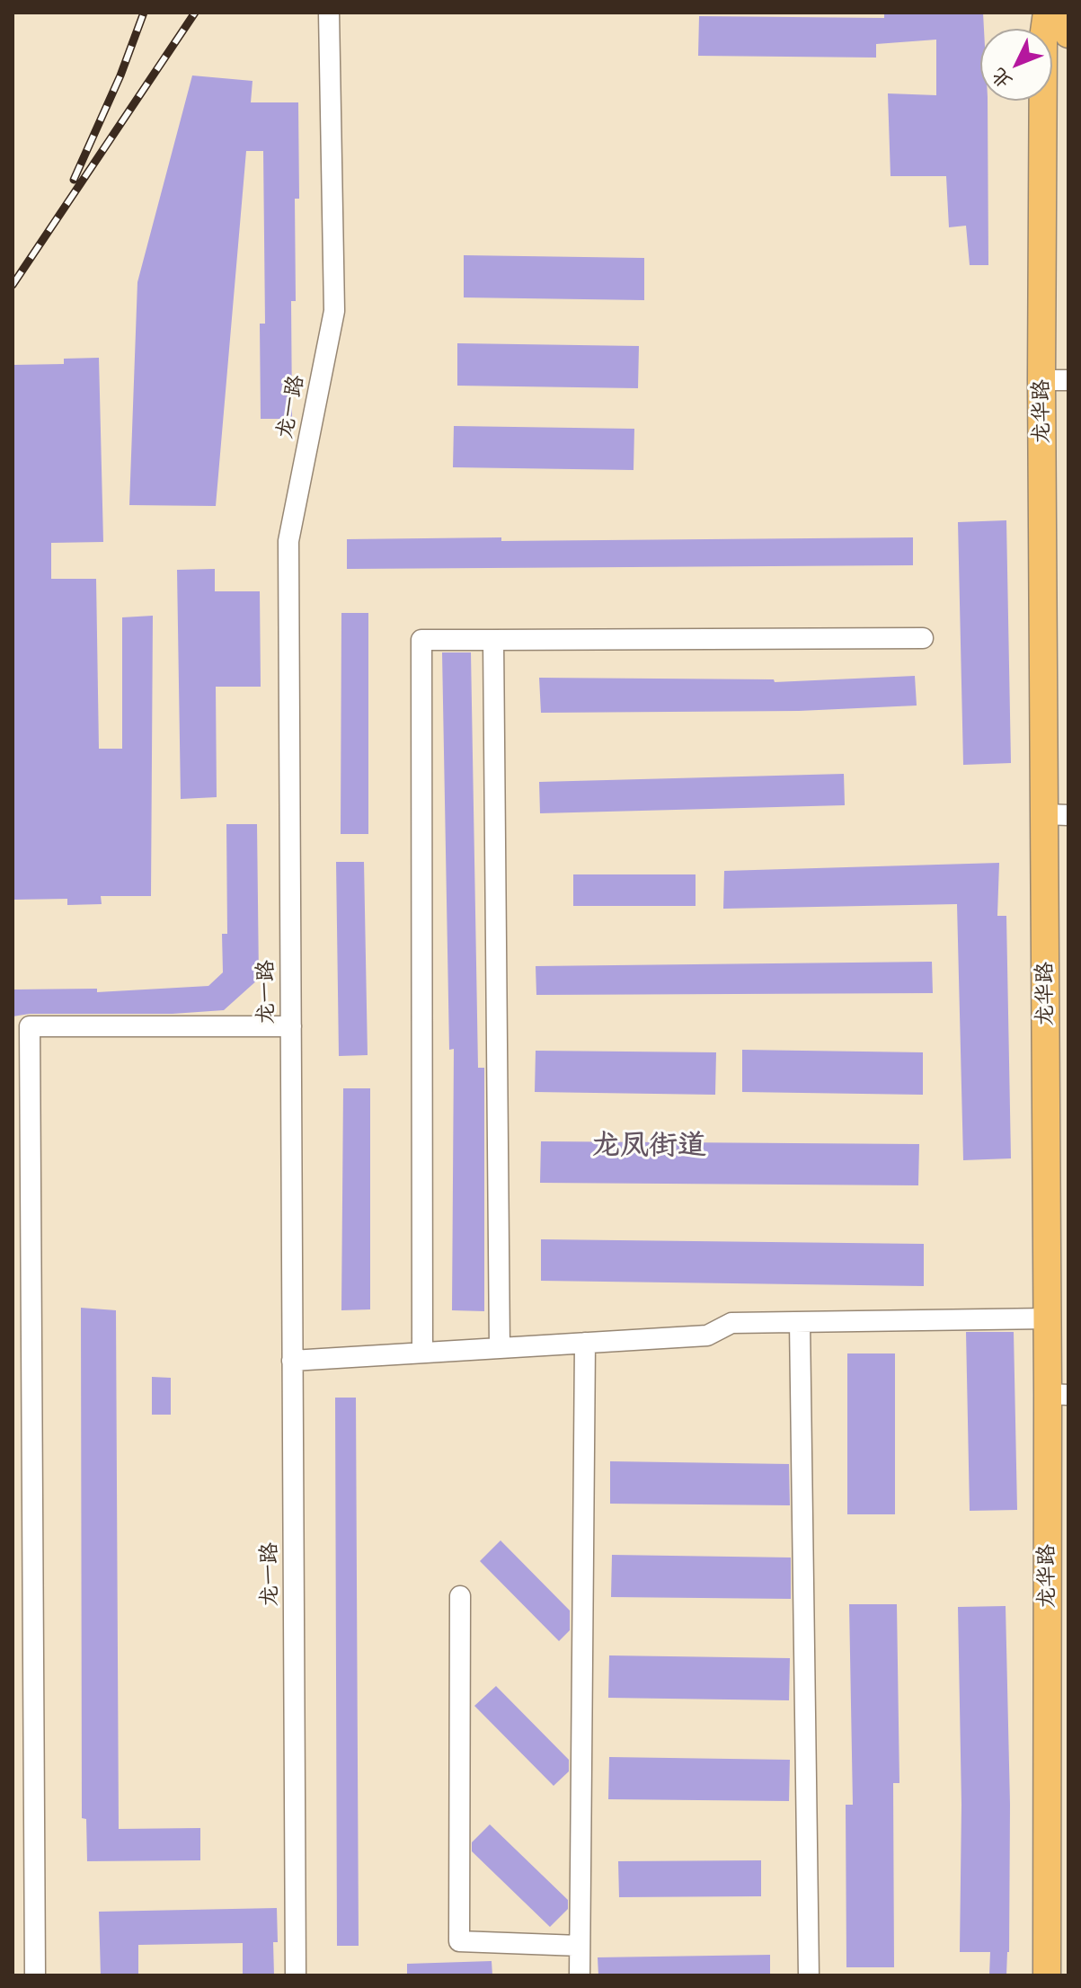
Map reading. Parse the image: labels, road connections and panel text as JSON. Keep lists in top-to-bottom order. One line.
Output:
{"streets":{"main road":["龙华路"],"street":["龙一路"]},"districts":["龙凤街道"],"north":"bottom left"}
